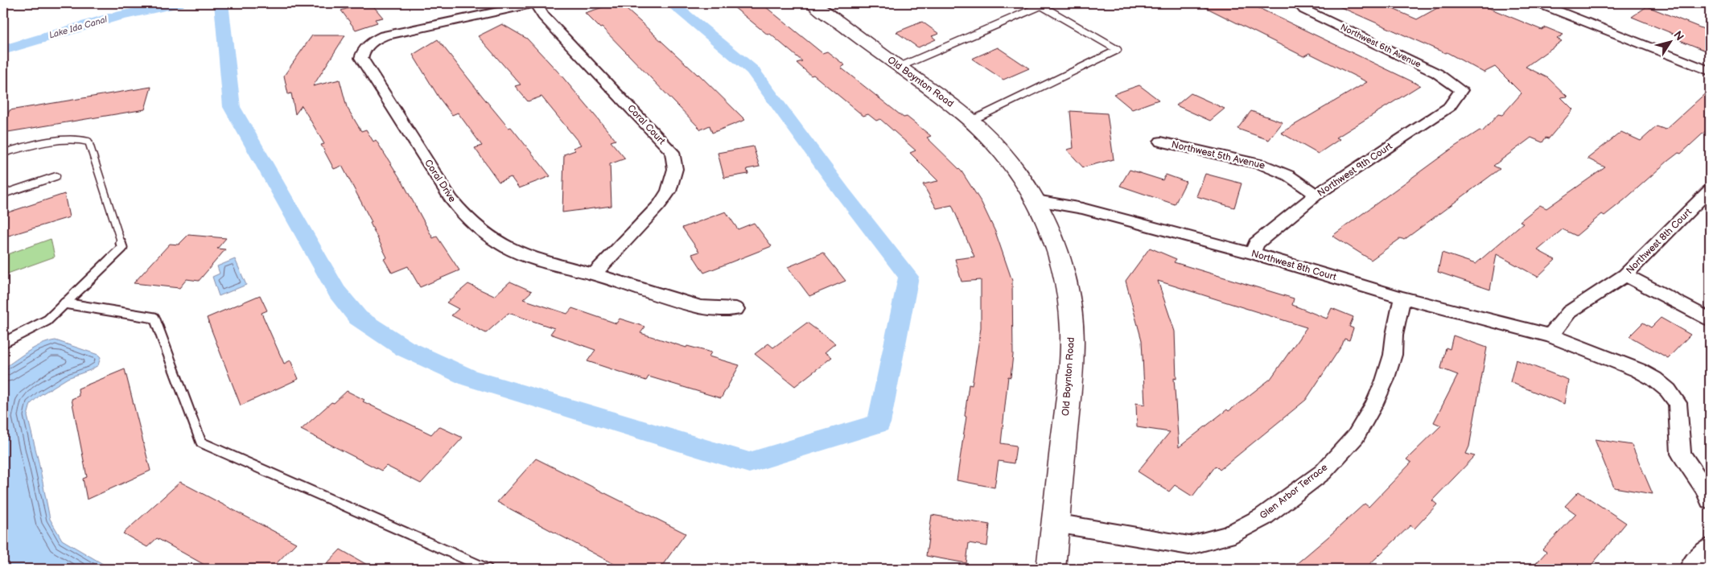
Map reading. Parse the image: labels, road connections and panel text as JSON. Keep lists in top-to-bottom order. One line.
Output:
{"streets":{"street":["Northwest 6th Avenue","Old Boynton Road","Coral Court","Northwest 5th Avenue","Northwest 9th Court","Coral Drive","Northwest 8th Court","Glen Arbor Terrace"]},"crossings":[["Northwest 6th Avenue","Northwest 9th Court"],["Old Boynton Road","Northwest 8th Court"],["Old Boynton Road","Glen Arbor Terrace"],["Coral Court","Coral Drive"],["Northwest 5th Avenue","Northwest 9th Court"],["Northwest 9th Court","Northwest 8th Court"],["Northwest 8th Court","Glen Arbor Terrace"]],"water":["Lake Ida Canal"],"north":"top right"}
